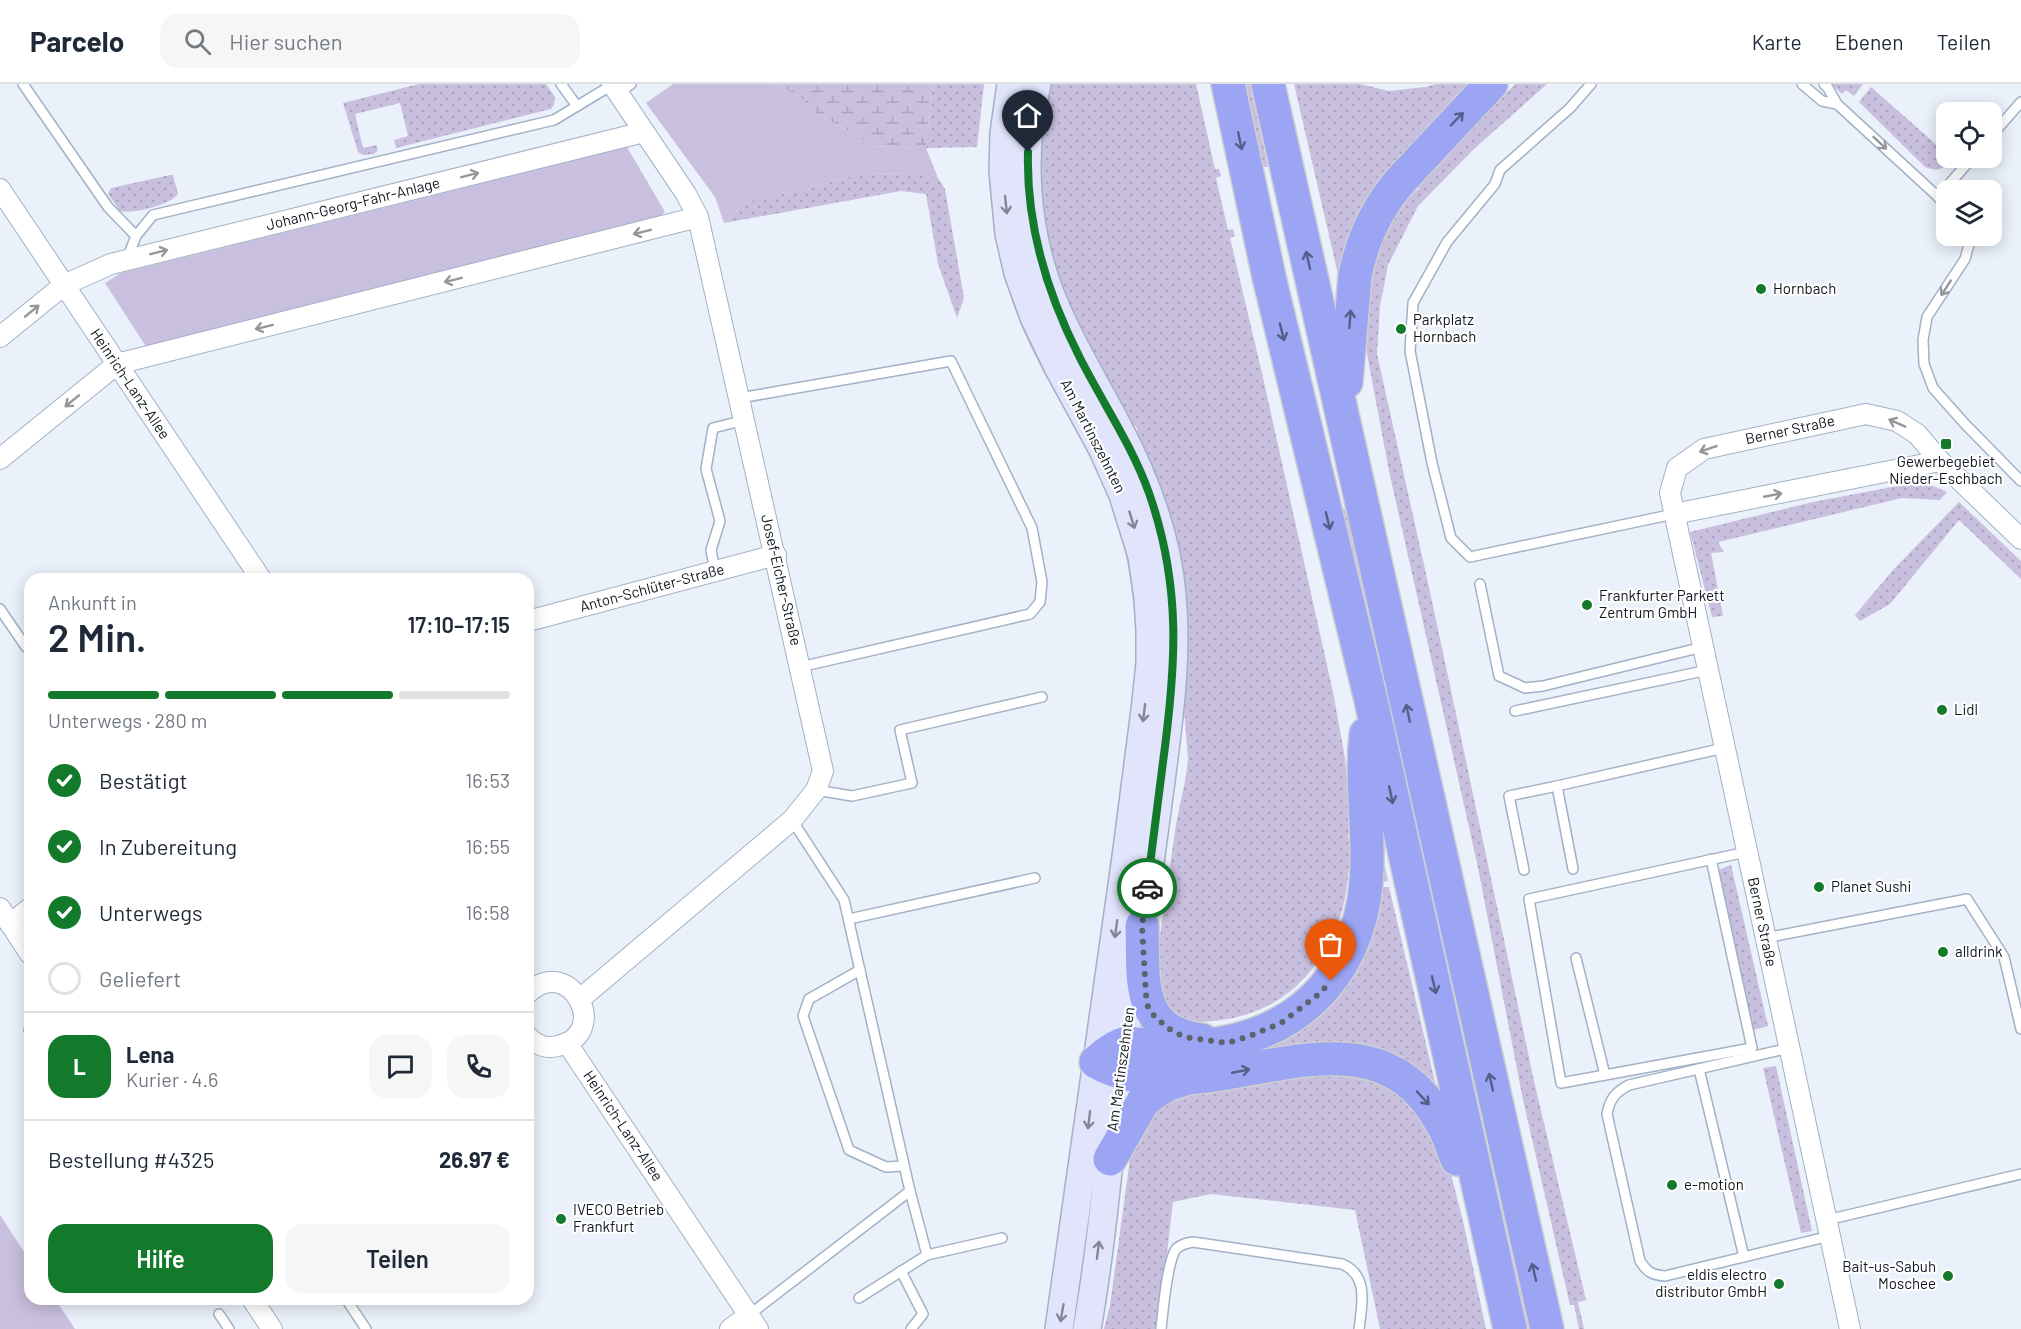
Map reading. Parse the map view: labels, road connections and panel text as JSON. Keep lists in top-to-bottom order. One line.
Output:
{"streets":{"main road":["Am Martinszehnten"],"street":["Johann-Georg-Fahr-Anlage","Heinrich-Lanz-Allee","Berner Straße","Josef-Eicher-Straße","Anton-Schlüter-Straße"]},"crossings":[["Johann-Georg-Fahr-Anlage","Heinrich-Lanz-Allee"],["Johann-Georg-Fahr-Anlage","Josef-Eicher-Straße"],["Josef-Eicher-Straße","Anton-Schlüter-Straße"]],"places":{"other":["Hornbach","Parkplatz Hornbach","Frankfurter Parkett Zentrum GmbH","Lidl","Planet Sushi","alldrink","e-motion","IVECO Betrieb Frankfurt","Bait-us-Sabuh Moschee","eldis electro distributor GmbH"],"transit":["Gewerbegebiet Nieder-Eschbach"]},"page":{"header":"Parcelo","search":"Hier suchen","nav":["Karte","Ebenen","Teilen"],"heading":["2 Min.","Ankunft in","17:10–17:15"],"panel":["Lena","Kurier · 4.6","Bestellung #4325","26.97 €"],"bar":"Unterwegs · 280 m","list":[["Bestätigt","16:53"],["In Zubereitung","16:55"],["Unterwegs","16:58"],"Geliefert"],"round":"L","buttons":["Hilfe","Teilen"]}}
